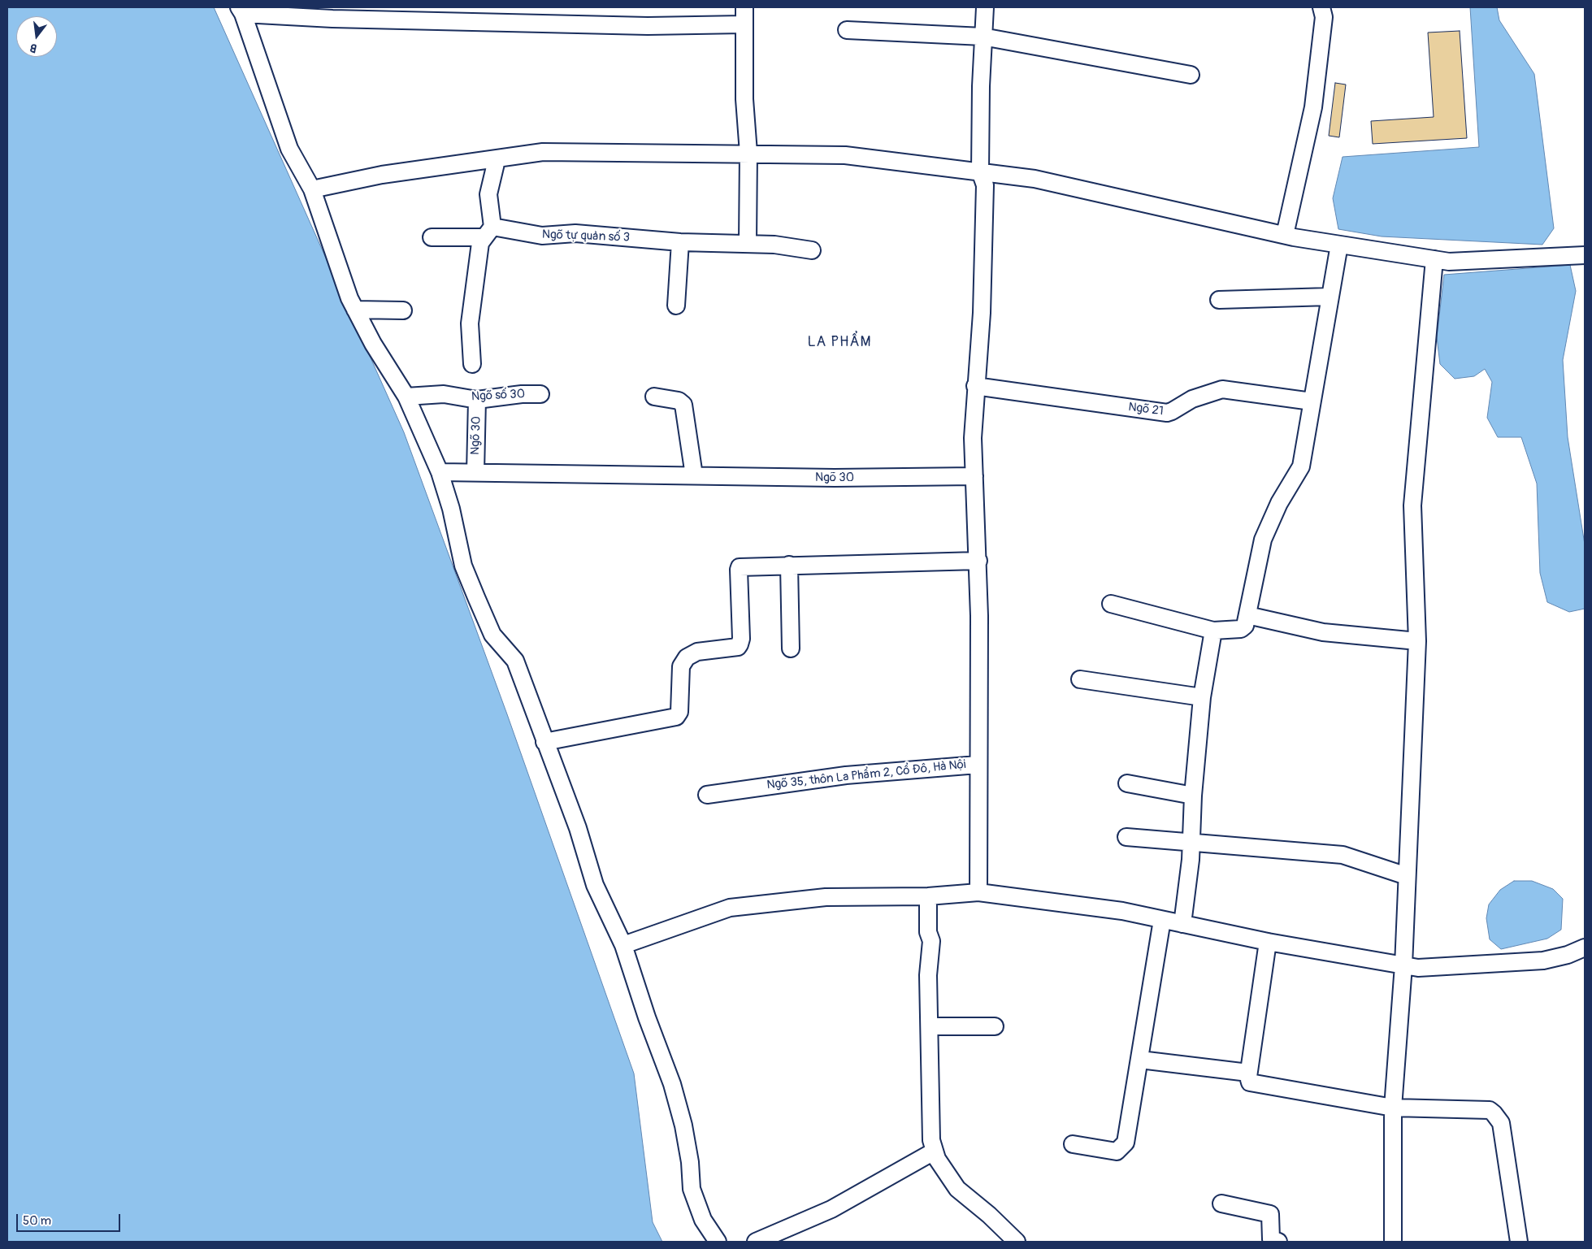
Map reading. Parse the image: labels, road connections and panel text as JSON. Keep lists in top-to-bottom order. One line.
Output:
{"streets":{"street":["Ngõ tự quản số 3","Ngõ số 30","Ngõ 21","Ngõ 30","Ngõ 35, thôn La Phẩm 2, Cổ Đô, Hà Nội"]},"crossings":[["Ngõ số 30","Ngõ 30"]],"districts":["LA PHẨM"],"scale_bar":"50 m","north":"bottom"}
